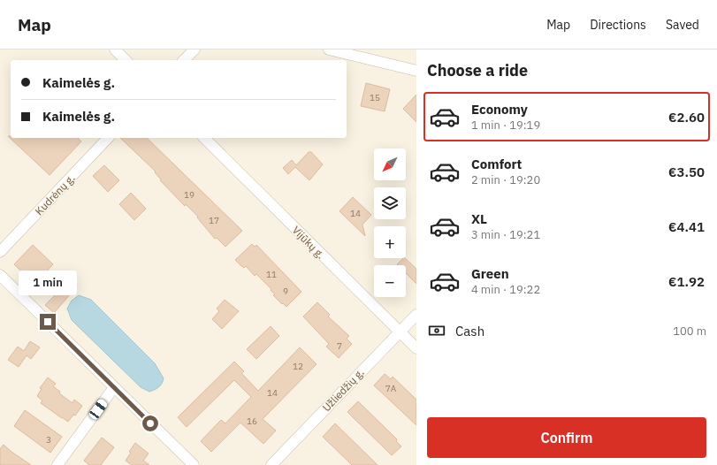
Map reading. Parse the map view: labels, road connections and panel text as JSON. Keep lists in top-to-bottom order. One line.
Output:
{"streets":{"street":["Kudrėnų g.","Vijūkų g.","Užliedžių g."]},"crossings":[["Vijūkų g.","Užliedžių g."]],"house_numbers":["15","19","14","17","11","9","7","12","7A","14","16","3"],"north":"bottom left","page":{"header":"Map","nav":["Map","Directions","Saved"],"heading":"Choose a ride","banner":["Kaimelės g.","Kaimelės g."],"list":[{"name":"Economy","note":"1 min · 19:19","value":"€2.60"},{"name":"Comfort","note":"2 min · 19:20","value":"€3.50"},{"name":"XL","note":"3 min · 19:21","value":"€4.41"},{"name":"Green","note":"4 min · 19:22","value":"€1.92"}],"map_buttons":["+","−"],"bubble":"1 min","pay":["Cash","100 m"],"buttons":"Confirm"}}
